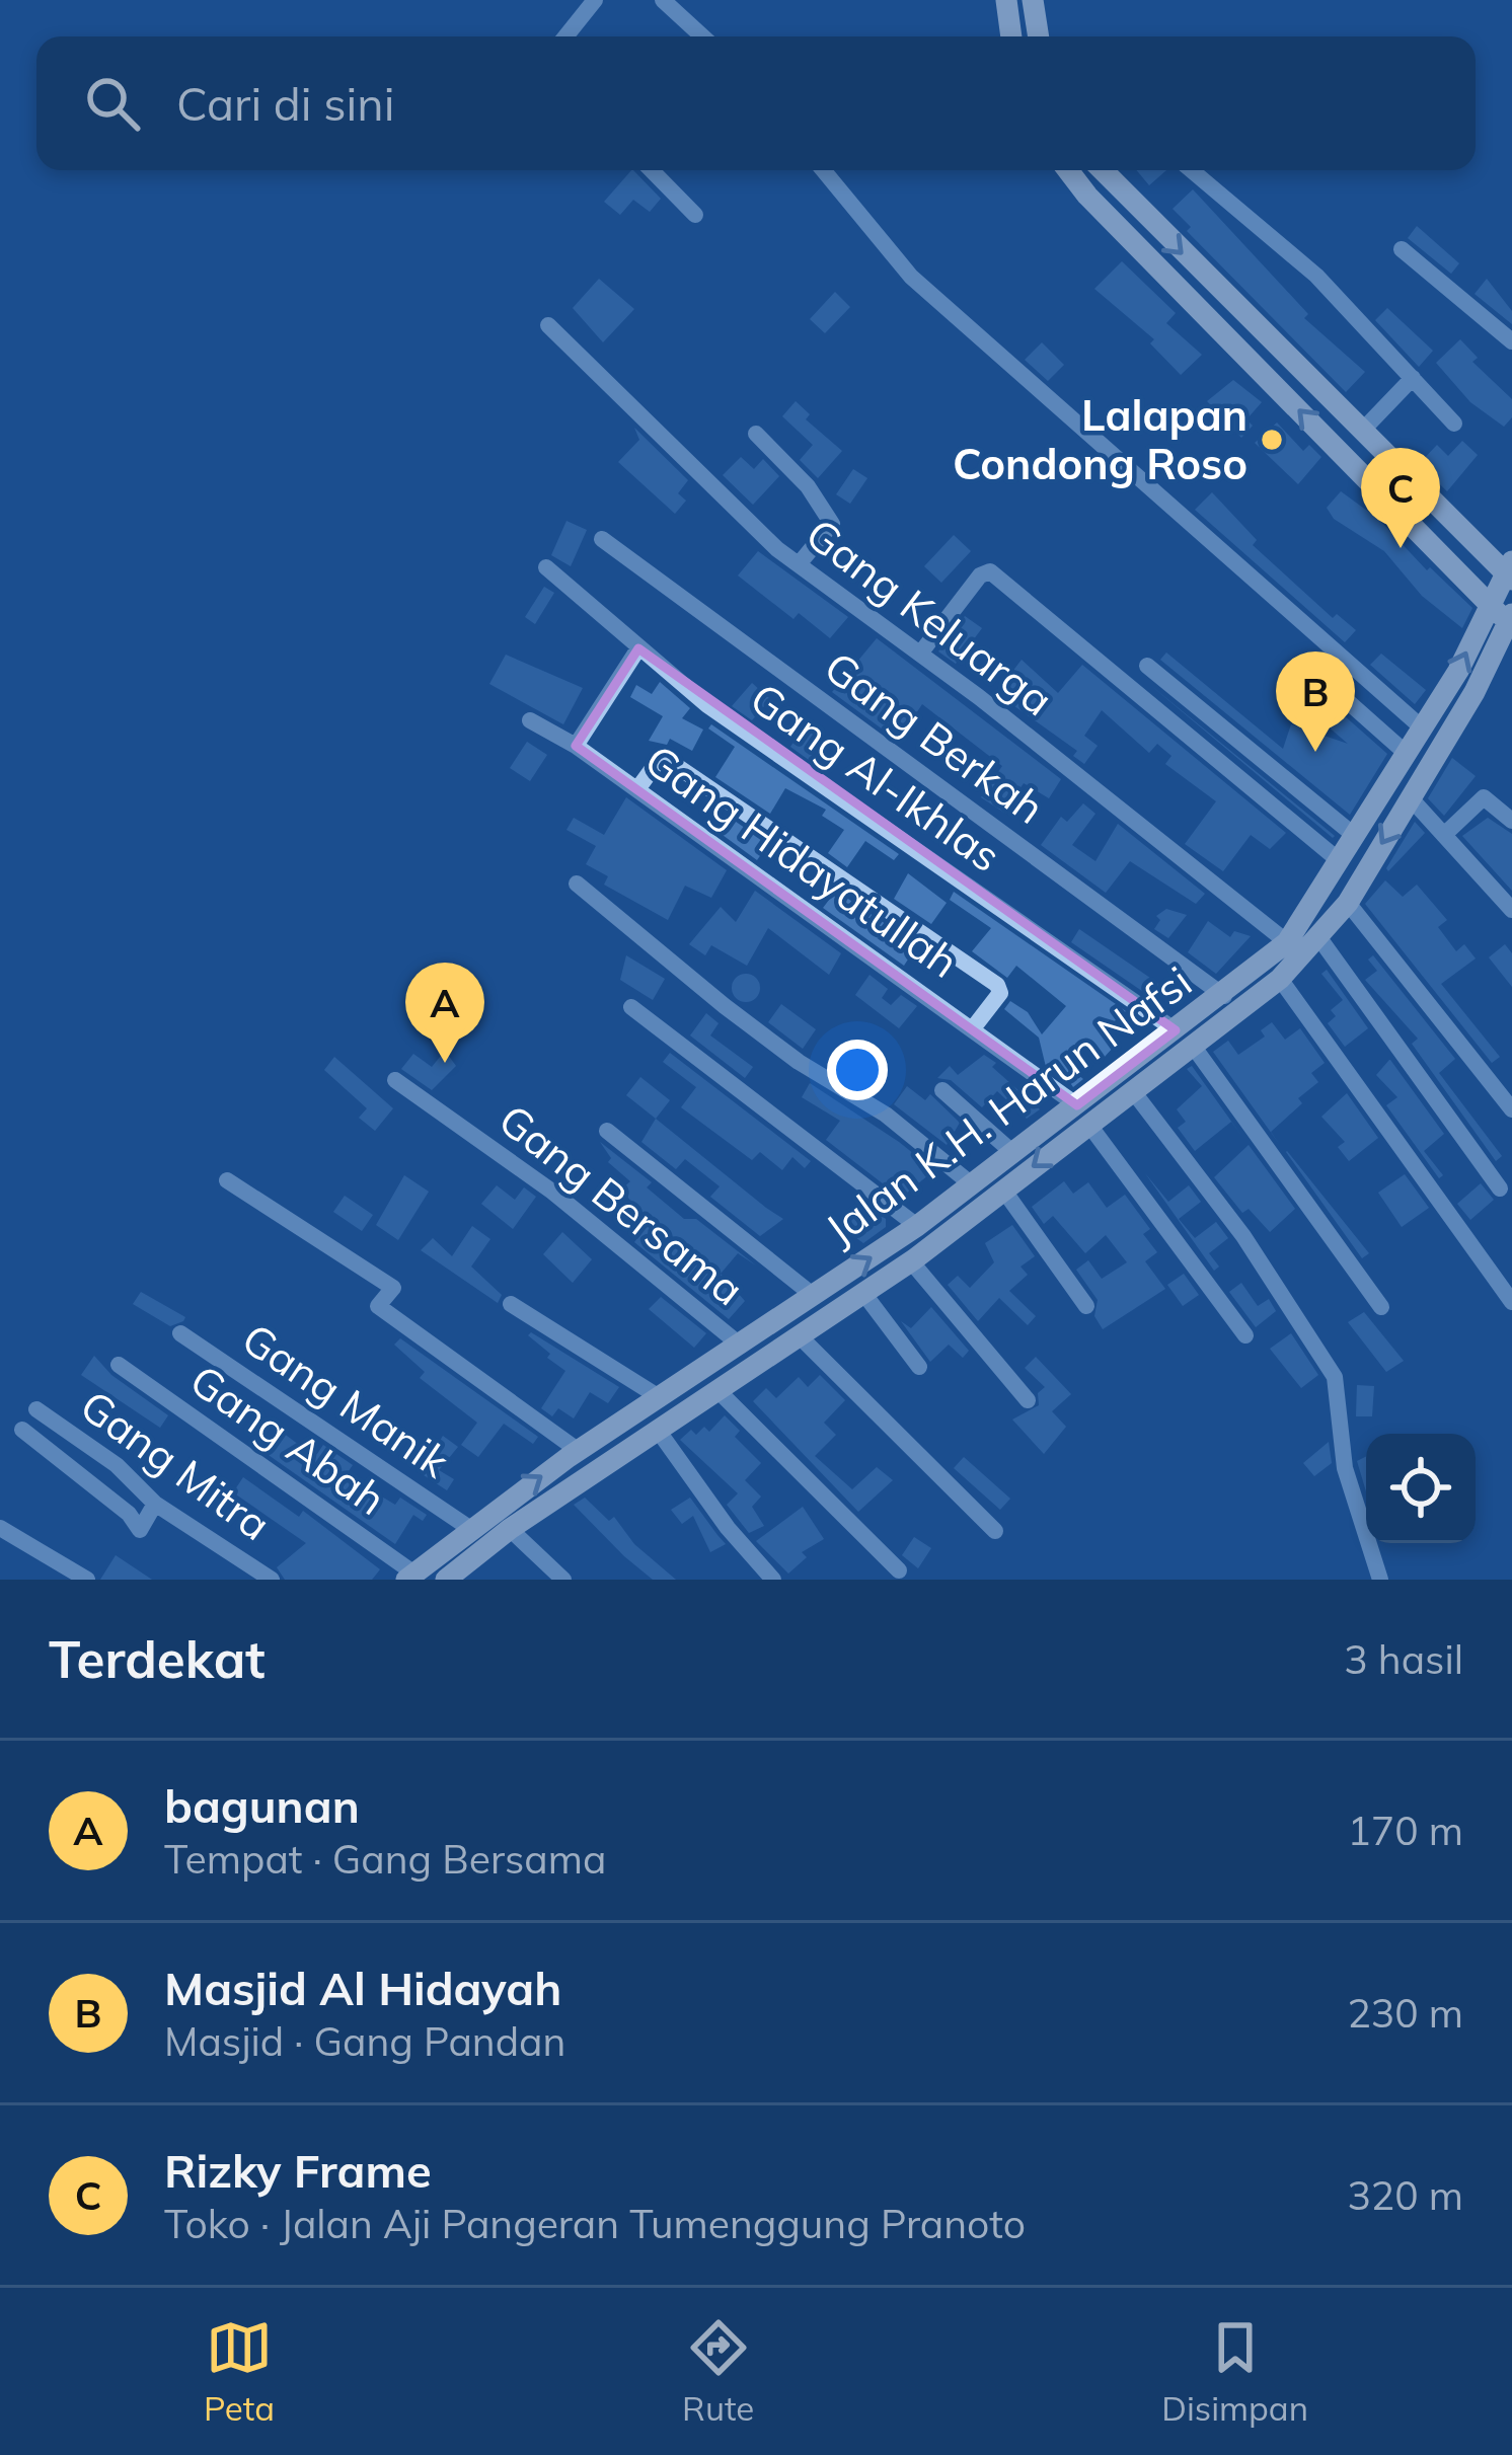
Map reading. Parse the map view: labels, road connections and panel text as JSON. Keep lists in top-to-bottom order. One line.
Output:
{"streets":{"main road":["Jalan K.H. Harun Nafsi"],"street":["Gang Keluarga","Gang Berkah","Gang Al-Ikhlas","Gang Hidayatullah","Gang Bersama","Gang Manik","Gang Abah","Gang Mitra"]},"crossings":[["Gang Keluarga","Jalan K.H. Harun Nafsi"],["Gang Berkah","Jalan K.H. Harun Nafsi"],["Gang Al-Ikhlas","Jalan K.H. Harun Nafsi"],["Gang Hidayatullah","Jalan K.H. Harun Nafsi"],["Jalan K.H. Harun Nafsi","Gang Bersama"],["Jalan K.H. Harun Nafsi","Gang Manik"],["Jalan K.H. Harun Nafsi","Gang Abah"]],"places":["Lalapan Condong Roso"],"page":{"search":"Cari di sini","pins":["C","B","A"],"heading":["Terdekat","3 hasil"],"list":[{"mark":"A","name":"bagunan","note":"Tempat · Gang Bersama","value":"170 m"},{"mark":"B","name":"Masjid Al Hidayah","note":"Masjid · Gang Pandan","value":"230 m"},{"mark":"C","name":"Rizky Frame","note":"Toko · Jalan Aji Pangeran Tumenggung Pranoto","value":"320 m"}],"nav":["Peta","Rute","Disimpan"]}}
